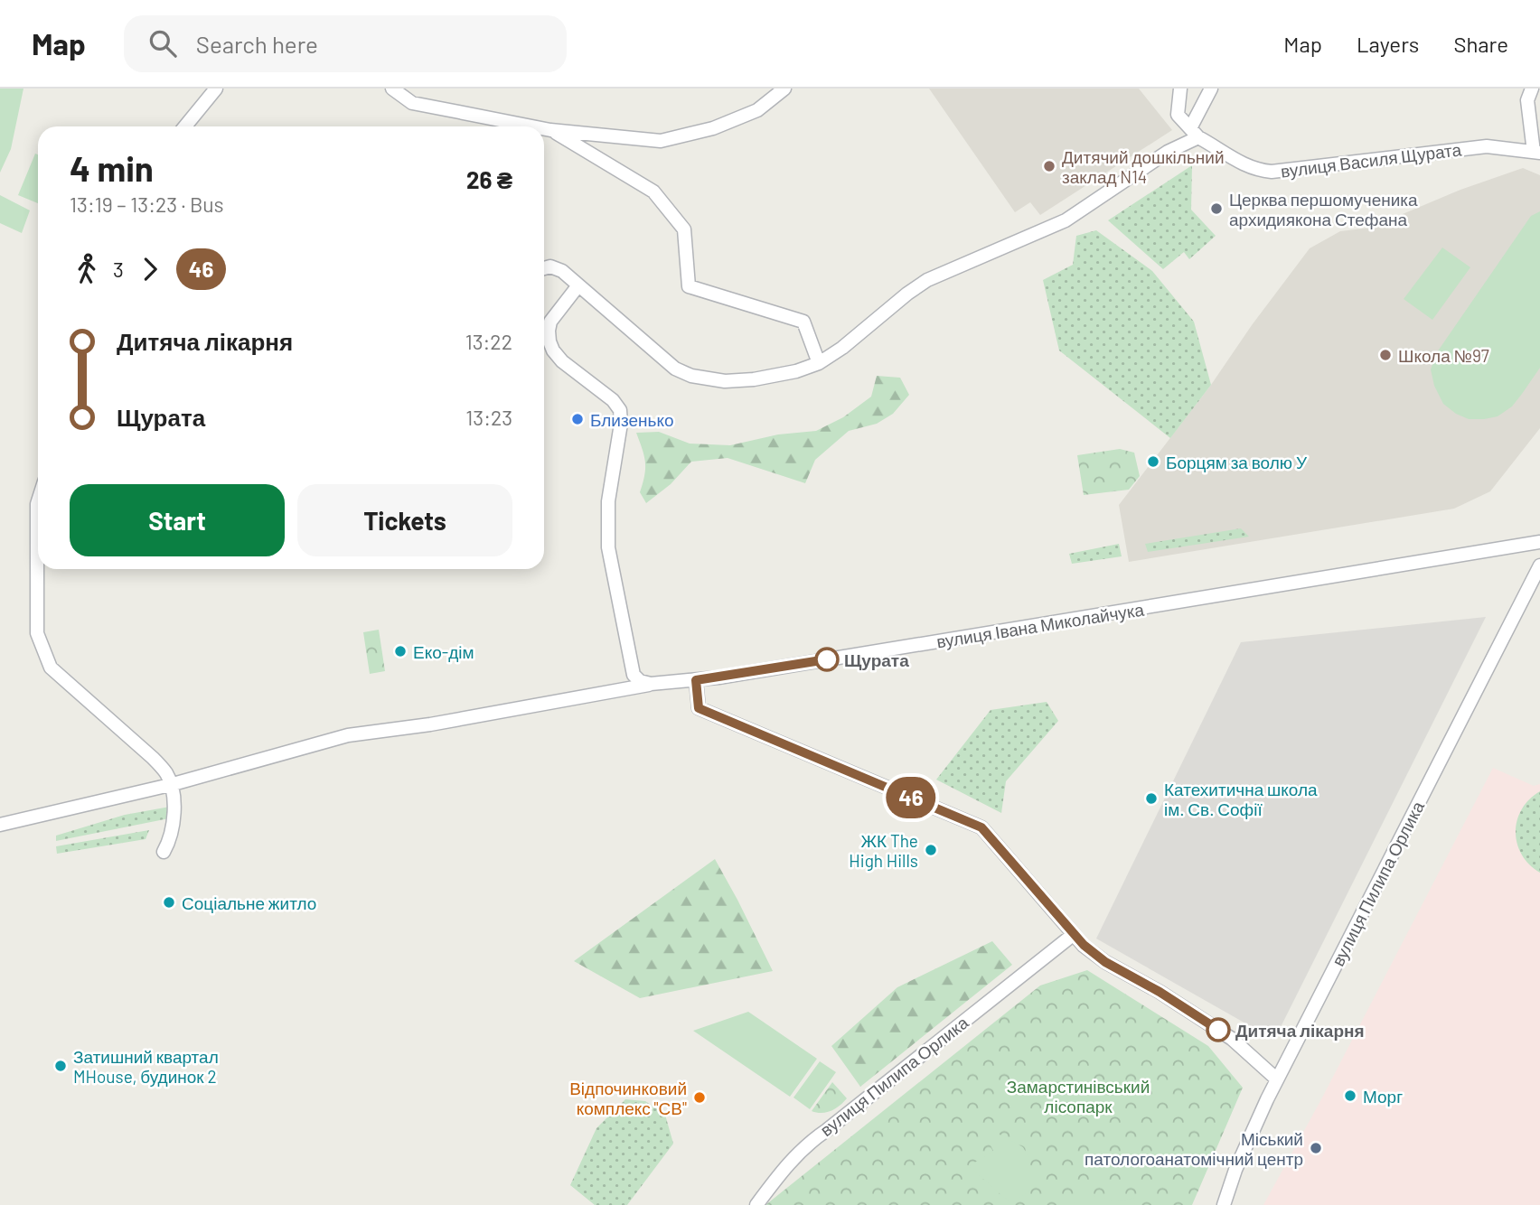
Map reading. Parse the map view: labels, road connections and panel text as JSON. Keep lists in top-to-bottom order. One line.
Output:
{"streets":{"street":["вулиця Василя Щурата","вулиця Івана Миколайчука","вулиця Пилипа Орлика"]},"parks":["Замарстинівський лісопарк"],"places":["Дитячий дошкільний заклад N14","Церква першомученика архидиякона Стефана","Школа №97","Близенько","Борцям за волю У","Еко-дім","Щурата","Катехитична школа ім. Св. Софії","ЖК The High Hills","Соціальне житло","Дитяча лікарня","Затишний квартал MHouse, будинок 2","Морг","Відпочинковий комплекс \"СВ\"","Міський патологоанатомічний центр"],"lines":["bus line 46"],"page":{"header":"Map","search":"Search here","nav":["Map","Layers","Share"],"on_map":"46","heading":["4 min","13:19 – 13:23 · Bus","26 ₴"],"legs":["3","46"],"list":[{"name":"Дитяча лікарня","value":"13:22"},{"name":"Щурата","value":"13:23"}],"buttons":["Start","Tickets"]}}
